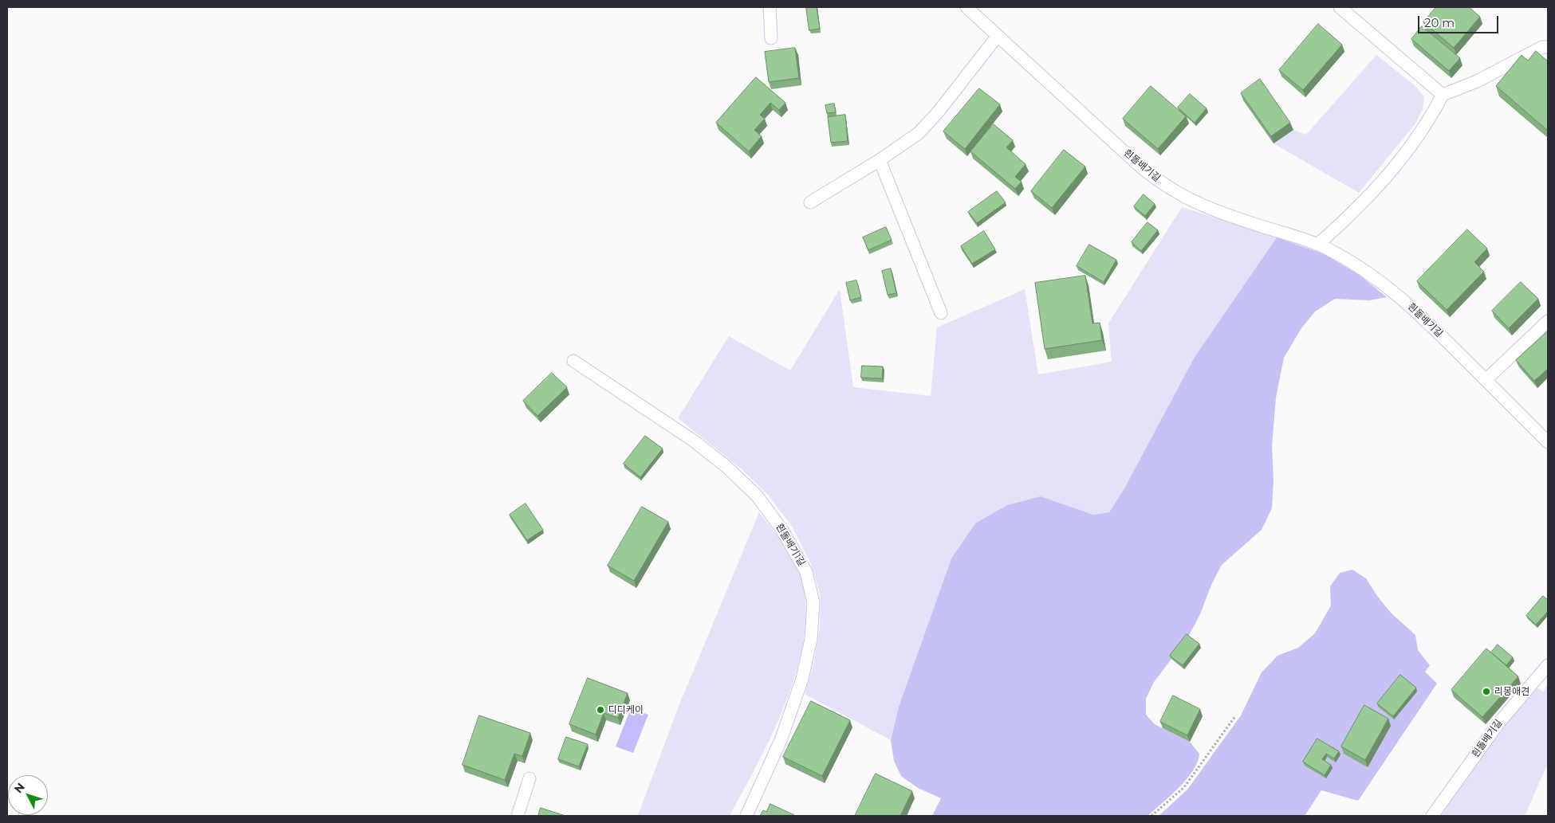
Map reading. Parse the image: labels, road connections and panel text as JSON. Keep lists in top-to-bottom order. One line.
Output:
{"streets":{"lane":["흰돌배기길","흰돌배기1길"]},"places":["리몽애견","디디케이"],"scale_bar":"20 m","north":"top left"}
